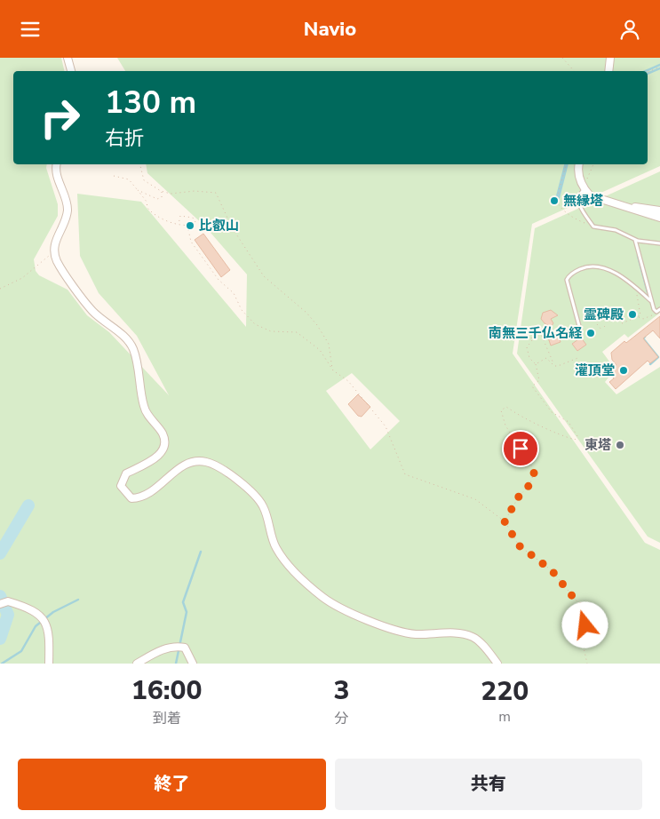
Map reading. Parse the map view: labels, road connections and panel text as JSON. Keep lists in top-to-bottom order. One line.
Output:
{"places":["無縁塔","比叡山","霊碑殿","南無三千仏名経","灌頂堂","東塔"],"page":{"header":"Navio","turn":["130 m","右折"],"eta":["16:00","到着","3","分","220","m"],"buttons":["終了","共有"]}}
